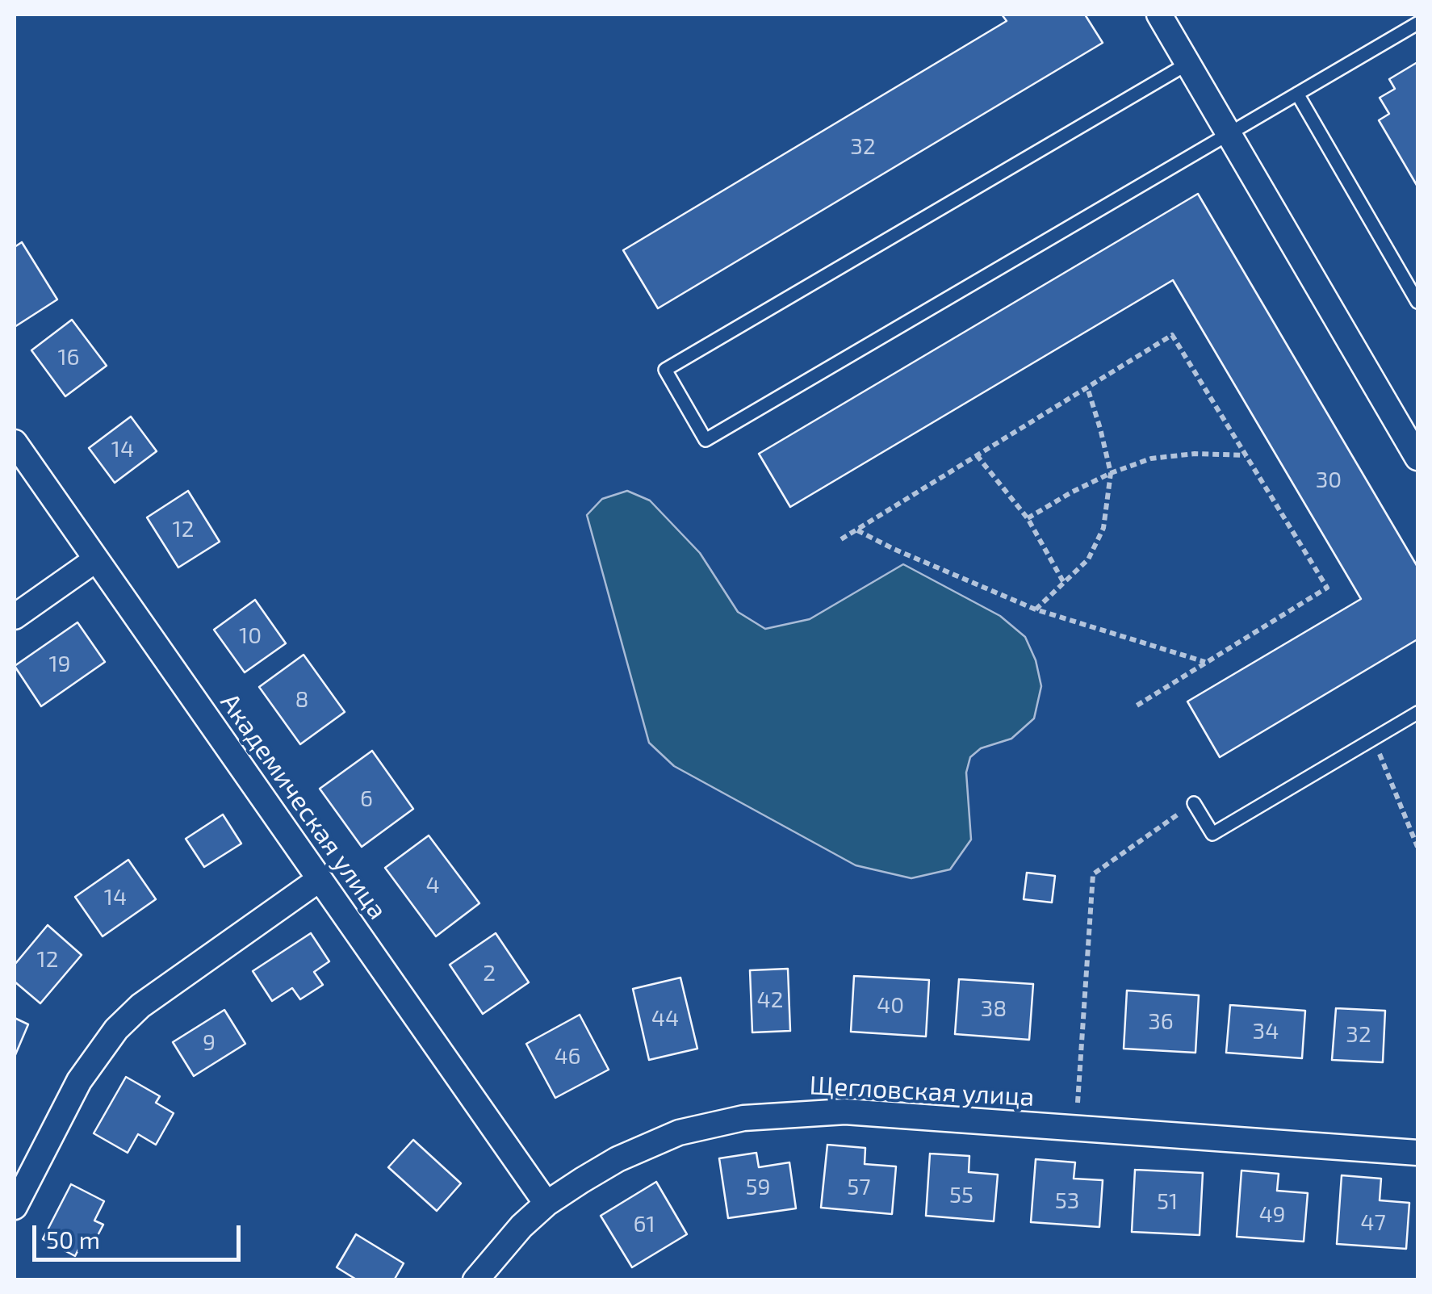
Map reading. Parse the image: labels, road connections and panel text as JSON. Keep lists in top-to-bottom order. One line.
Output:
{"streets":{"street":["Академическая улица","Щегловская улица"]},"crossings":[["Академическая улица","Щегловская улица"]],"house_numbers":["32","16","14","30","12","10","19","8","6","4","14","12","2","42","40","38","44","36","34","32","9","46","59","57","55","53","51","49","47","61"],"scale_bar":"50 m"}
